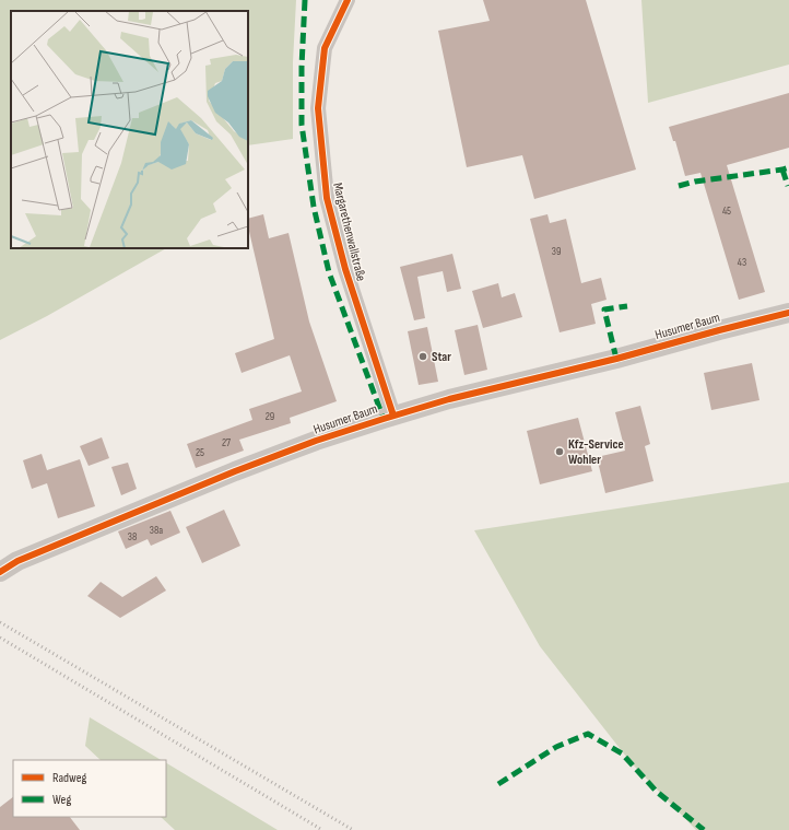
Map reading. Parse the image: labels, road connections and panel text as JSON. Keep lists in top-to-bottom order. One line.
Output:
{"streets":{"street":["Margarethenwallstraße","Husumer Baum"]},"crossings":[["Margarethenwallstraße","Husumer Baum"]],"places":["Star","Kfz-Service Wohler"],"house_numbers":["45","39","43","29","27","25","38a","38"],"legend":["Radweg","Weg"]}
